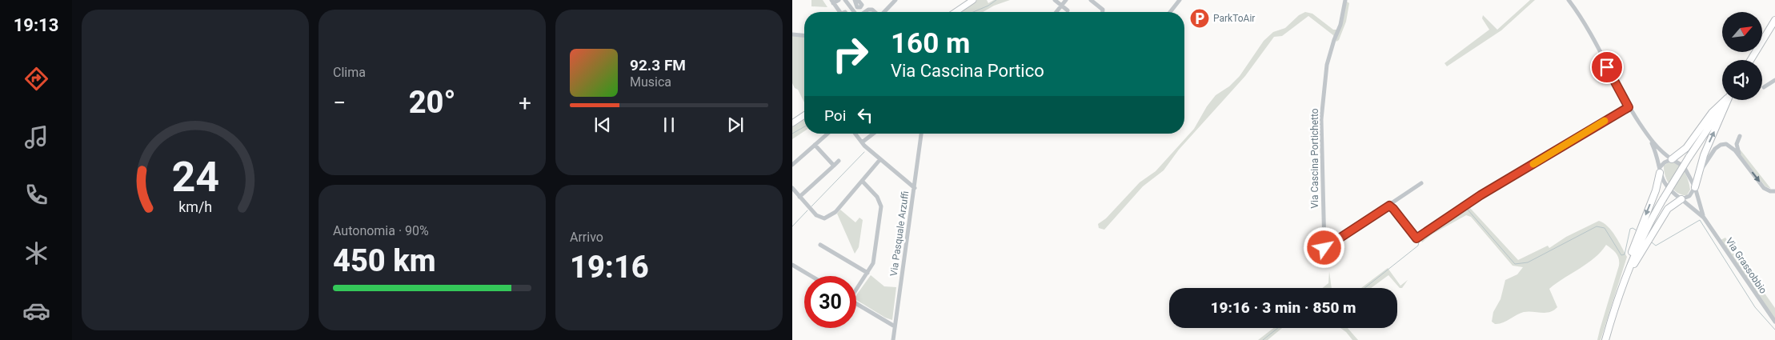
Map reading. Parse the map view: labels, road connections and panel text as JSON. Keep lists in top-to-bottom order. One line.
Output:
{"streets":{"street":["Via Cascina Portichetto","Via Pasquale Arzuffi","Via Grassobbio"]},"places":{"parking":["ParkToAir"]},"north":"top right","page":{"tabs":"19:13","tile":["Clima",["Autonomia · 90%","450 km"],["Arrivo","19:16"]],"turn":["160 m","Via Cascina Portico"],"song":["92.3 FM","Musica"],"heat":["−","20°","+"],"then":"Poi","limit":"30","trip":"19:16 · 3 min · 850 m","gauge":["24","km/h"]}}
